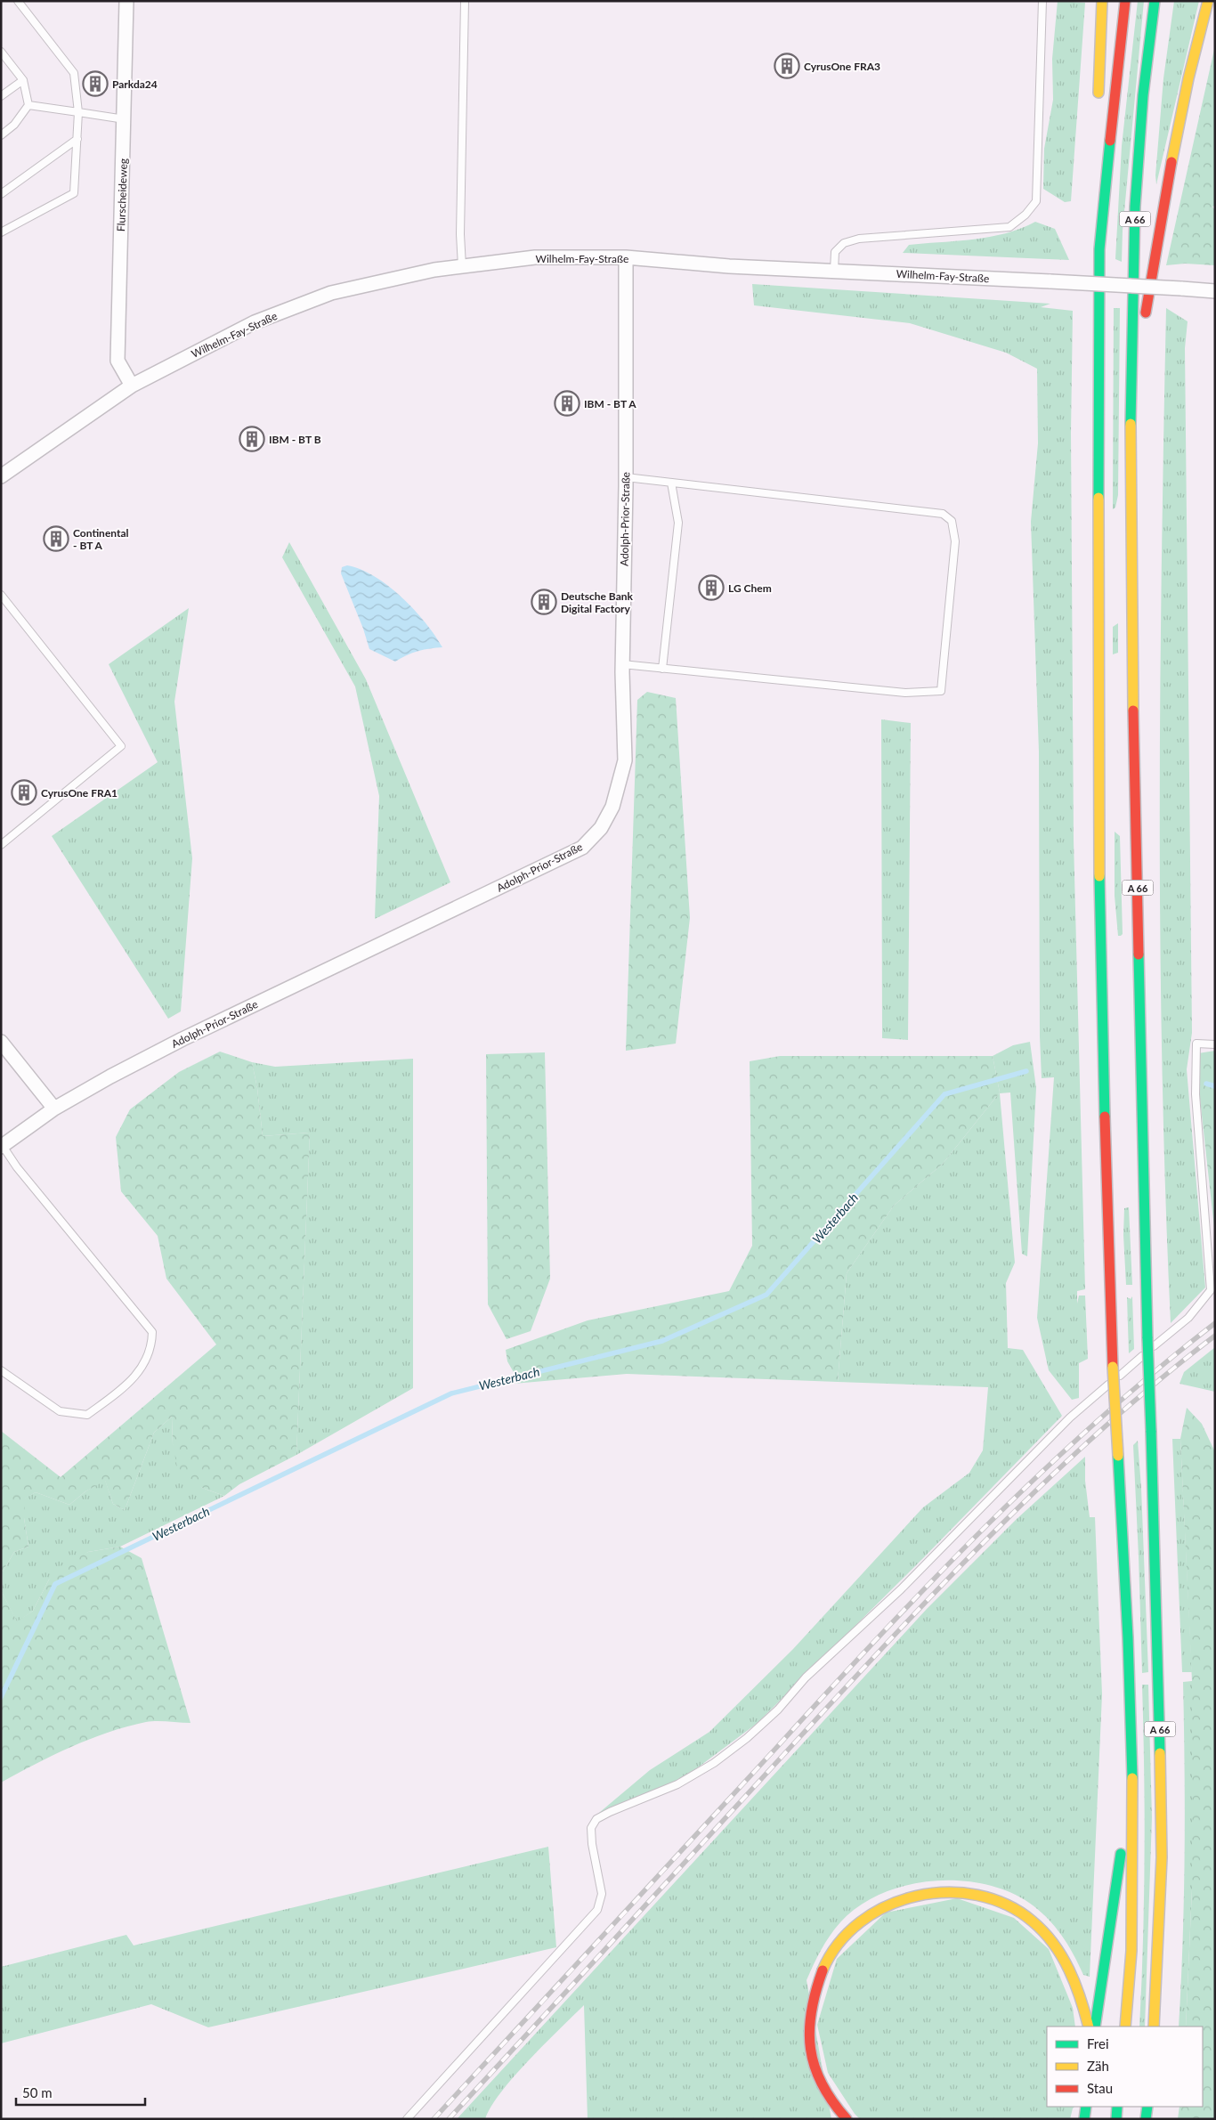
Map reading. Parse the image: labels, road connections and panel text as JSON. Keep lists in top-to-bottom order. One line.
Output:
{"streets":{"highway":["A 66"],"street":["Flurscheideweg","Wilhelm-Fay-Straße","Adolph-Prior-Straße"]},"crossings":[["Flurscheideweg","Wilhelm-Fay-Straße"],["Wilhelm-Fay-Straße","Adolph-Prior-Straße"]],"water":["Westerbach"],"places":{"building":["CyrusOne FRA3","Parkda24","IBM - BT A","IBM - BT B","Continental - BT A","LG Chem","Deutsche Bank Digital Factory","CyrusOne FRA1"]},"legend":["Frei","Zäh","Stau"],"scale_bar":"50 m"}
